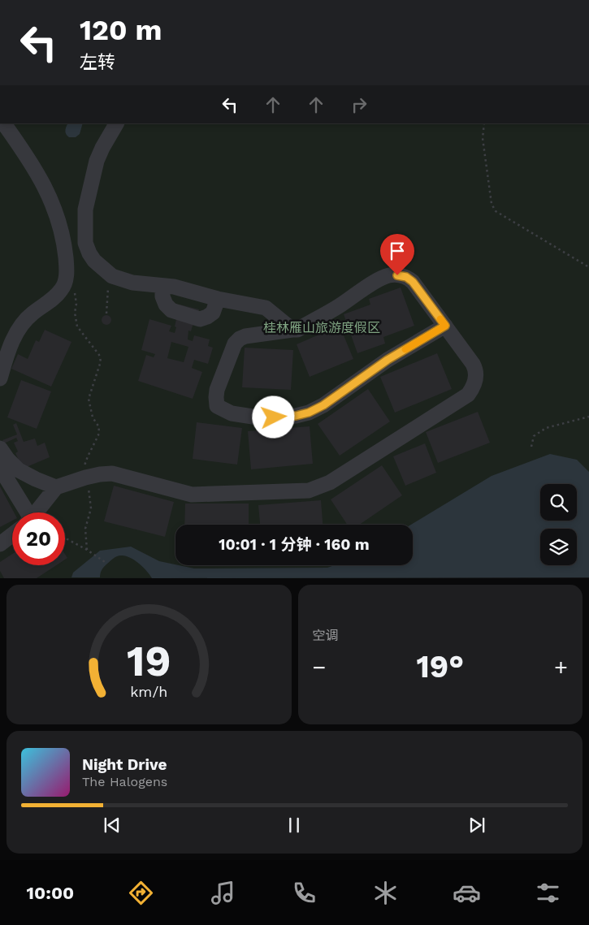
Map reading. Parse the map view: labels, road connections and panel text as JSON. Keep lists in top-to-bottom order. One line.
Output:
{"parks":["桂林雁山旅游度假区"],"page":{"turn":["120 m","左转"],"limit":"20","trip":"10:01 · 1 分钟 · 160 m","tile":"空调","heat":["−","19°","+"],"song":["Night Drive","The Halogens"],"tabs":"10:00","gauge":["19","km/h"]}}
